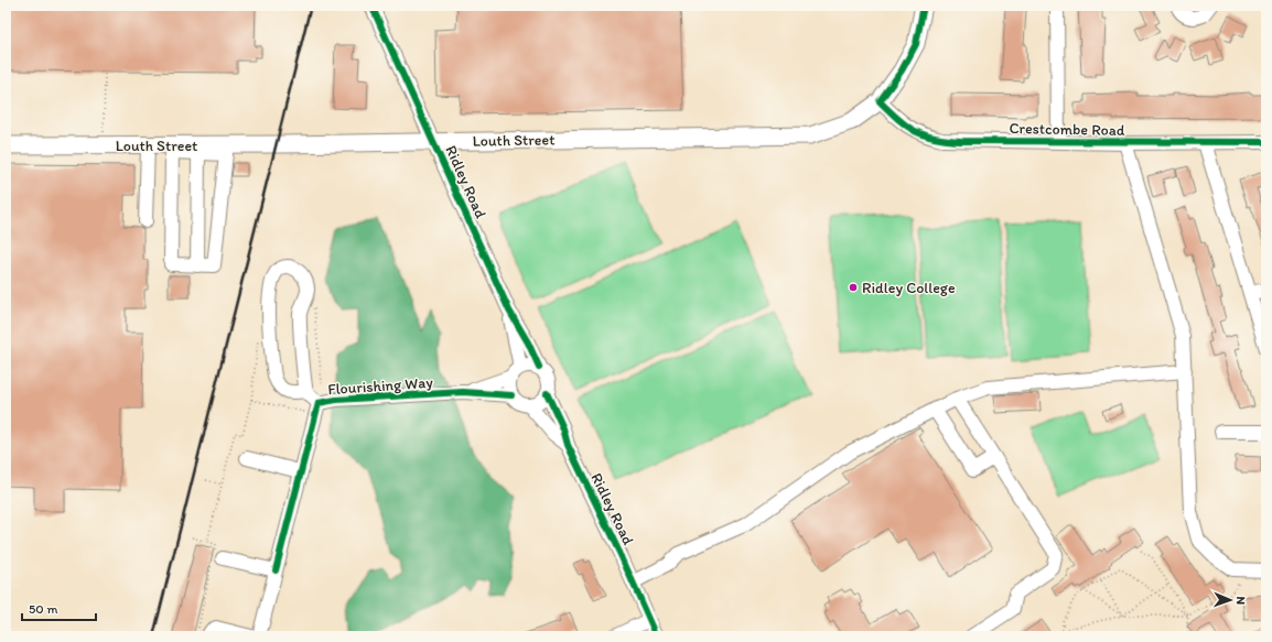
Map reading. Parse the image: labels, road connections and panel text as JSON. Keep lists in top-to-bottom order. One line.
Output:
{"streets":{"main road":["Louth Street"],"street":["Crestcombe Road","Ridley Road","Flourishing Way"]},"crossings":[["Crestcombe Road","Louth Street"],["Louth Street","Ridley Road"],["Ridley Road","Flourishing Way"]],"places":["Ridley College"],"scale_bar":"50 m","north":"right"}
